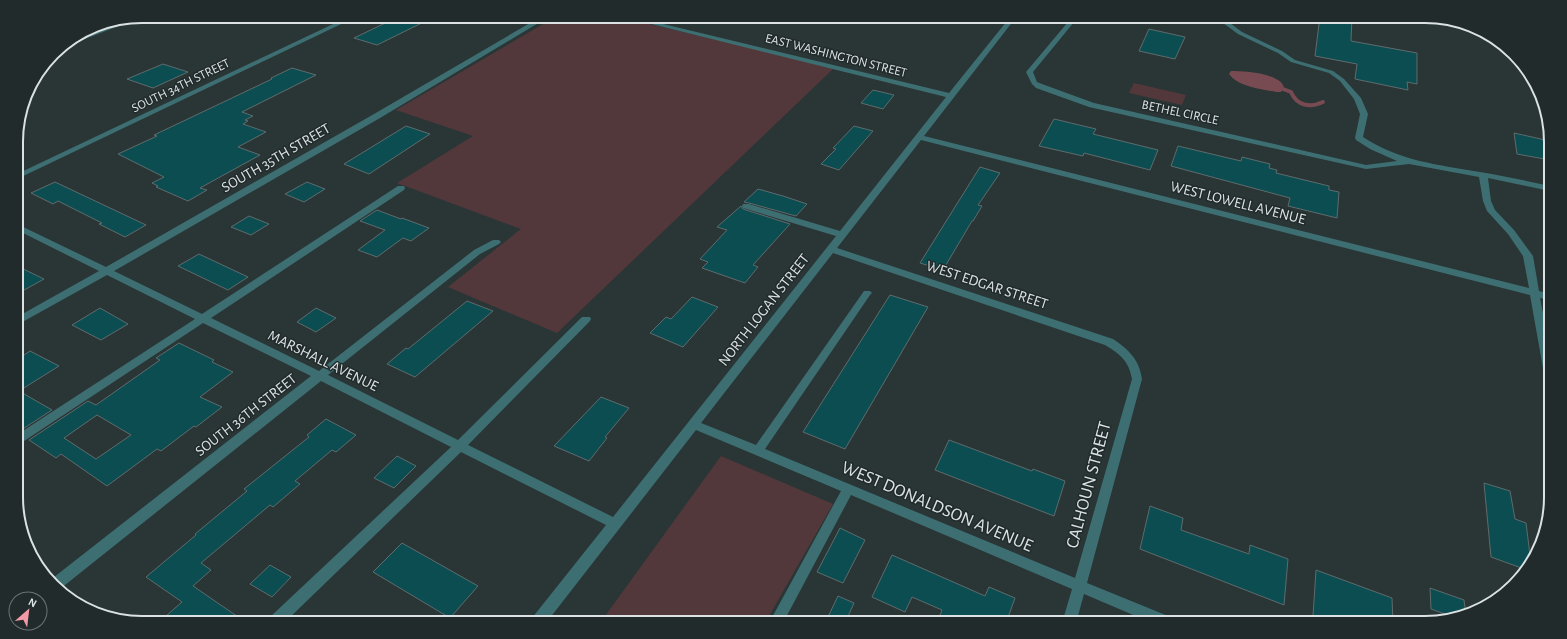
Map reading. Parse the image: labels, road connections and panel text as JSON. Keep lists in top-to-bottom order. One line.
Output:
{"streets":{"street":["EAST WASHINGTON STREET","SOUTH 34TH STREET","BETHEL CIRCLE","SOUTH 35TH STREET","WEST LOWELL AVENUE","WEST EDGAR STREET","NORTH LOGAN STREET","MARSHALL AVENUE","SOUTH 36TH STREET","CALHOUN STREET","WEST DONALDSON AVENUE"]},"crossings":[["EAST WASHINGTON STREET","NORTH LOGAN STREET"],["SOUTH 35TH STREET","MARSHALL AVENUE"],["WEST LOWELL AVENUE","NORTH LOGAN STREET"],["WEST EDGAR STREET","NORTH LOGAN STREET"],["WEST EDGAR STREET","CALHOUN STREET"],["NORTH LOGAN STREET","MARSHALL AVENUE"],["NORTH LOGAN STREET","WEST DONALDSON AVENUE"],["MARSHALL AVENUE","SOUTH 36TH STREET"],["CALHOUN STREET","WEST DONALDSON AVENUE"]],"north":"top right"}
